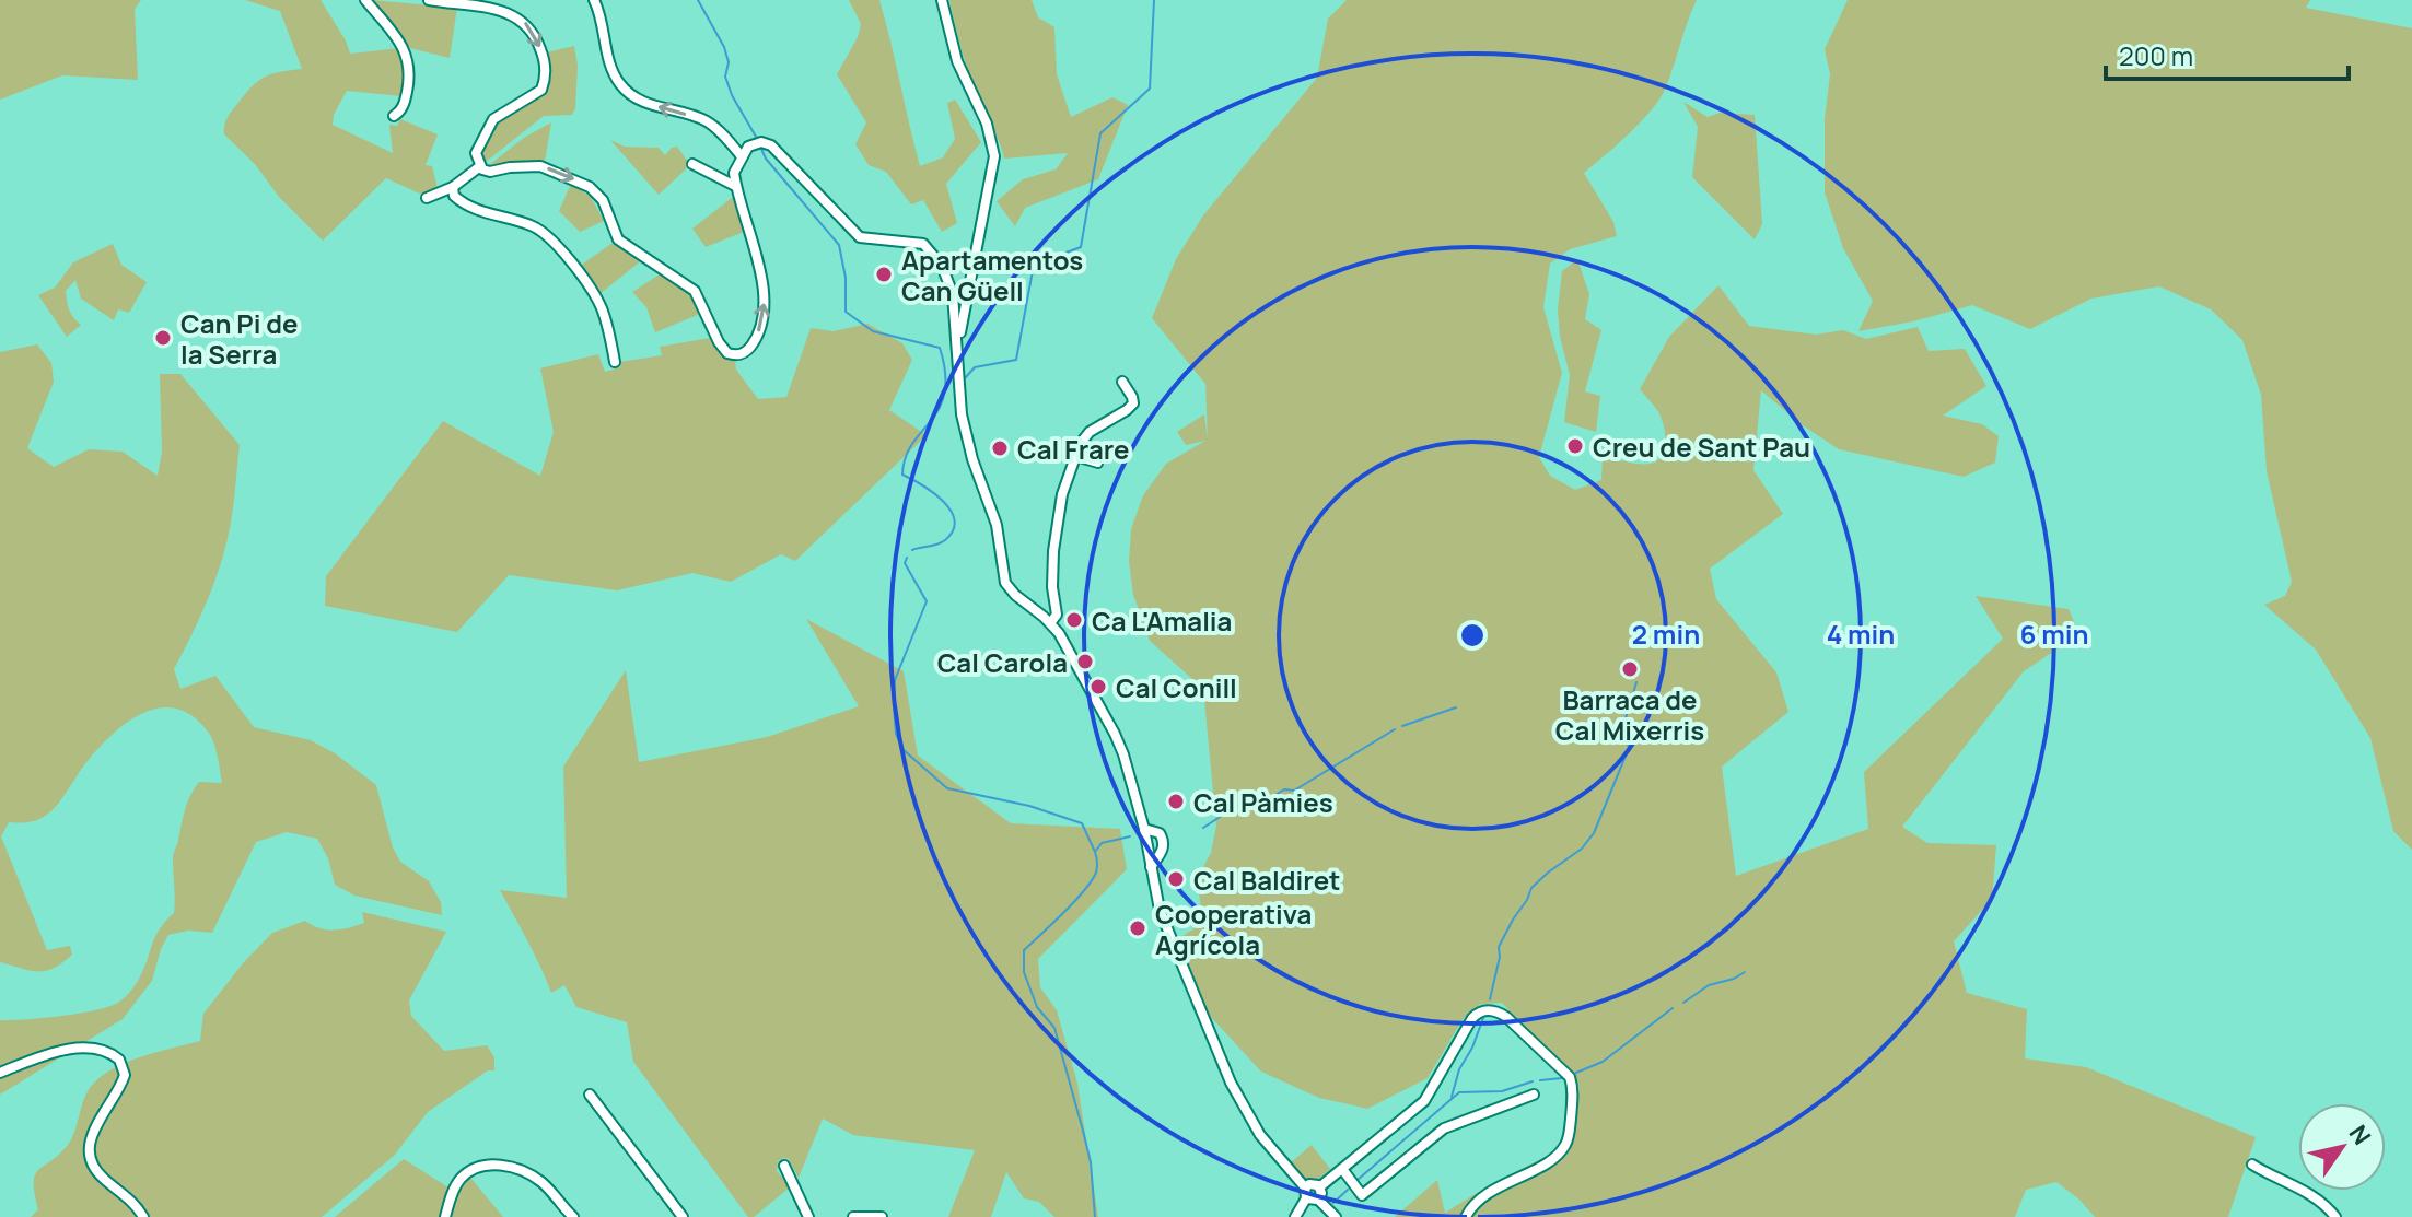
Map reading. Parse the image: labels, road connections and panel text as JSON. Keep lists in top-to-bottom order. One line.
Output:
{"places":["Apartamentos Can Güell","Can Pi de la Serra","Creu de Sant Pau","Cal Frare","Ca L'Amalia","Cal Carola","Barraca de Cal Mixerris","Cal Conill","Cal Pàmies","Cal Baldiret","Cooperativa Agrícola"],"scale_bar":"200 m","north":"top right","rings":["2 min","4 min","6 min"]}
